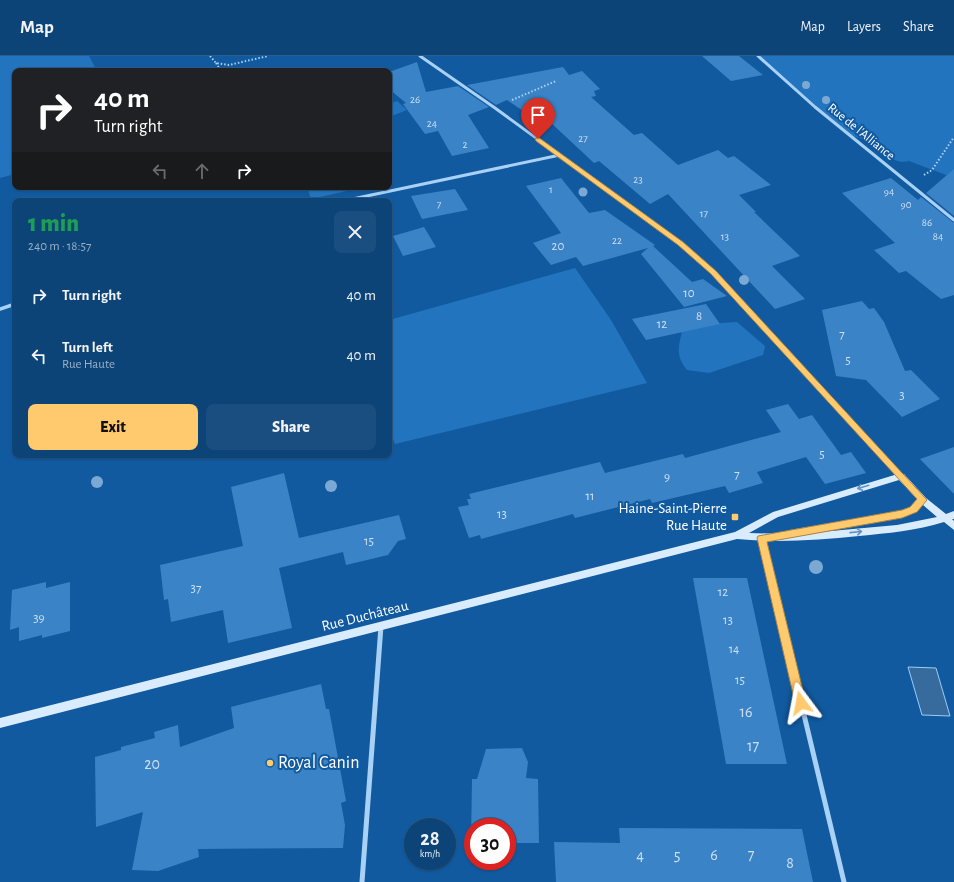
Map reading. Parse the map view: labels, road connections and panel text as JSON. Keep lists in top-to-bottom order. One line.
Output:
{"streets":{"street":["Rue de l'Alliance","Rue Duchâteau"]},"places":{"transit":["Haine-Saint-Pierre Rue Haute"],"other":["Royal Canin"]},"house_numbers":["26","24","27","2","23","1","94","7","90","17","86","13","84","22","20","10","8","12","7","5","3","5","7","9","11","13","15","37","12","39","13","14","15","16","17","20","4","5","6","7","8"],"page":{"header":"Map","nav":["Map","Layers","Share"],"turn":["40 m","Turn right"],"heading":["1 min","240 m · 18:57"],"list":[{"name":"Turn right","value":"40 m"},{"name":"Turn left","note":"Rue Haute","value":"40 m"}],"buttons":["Exit","Share"],"speed":"28 km/h","limit":"30"}}
